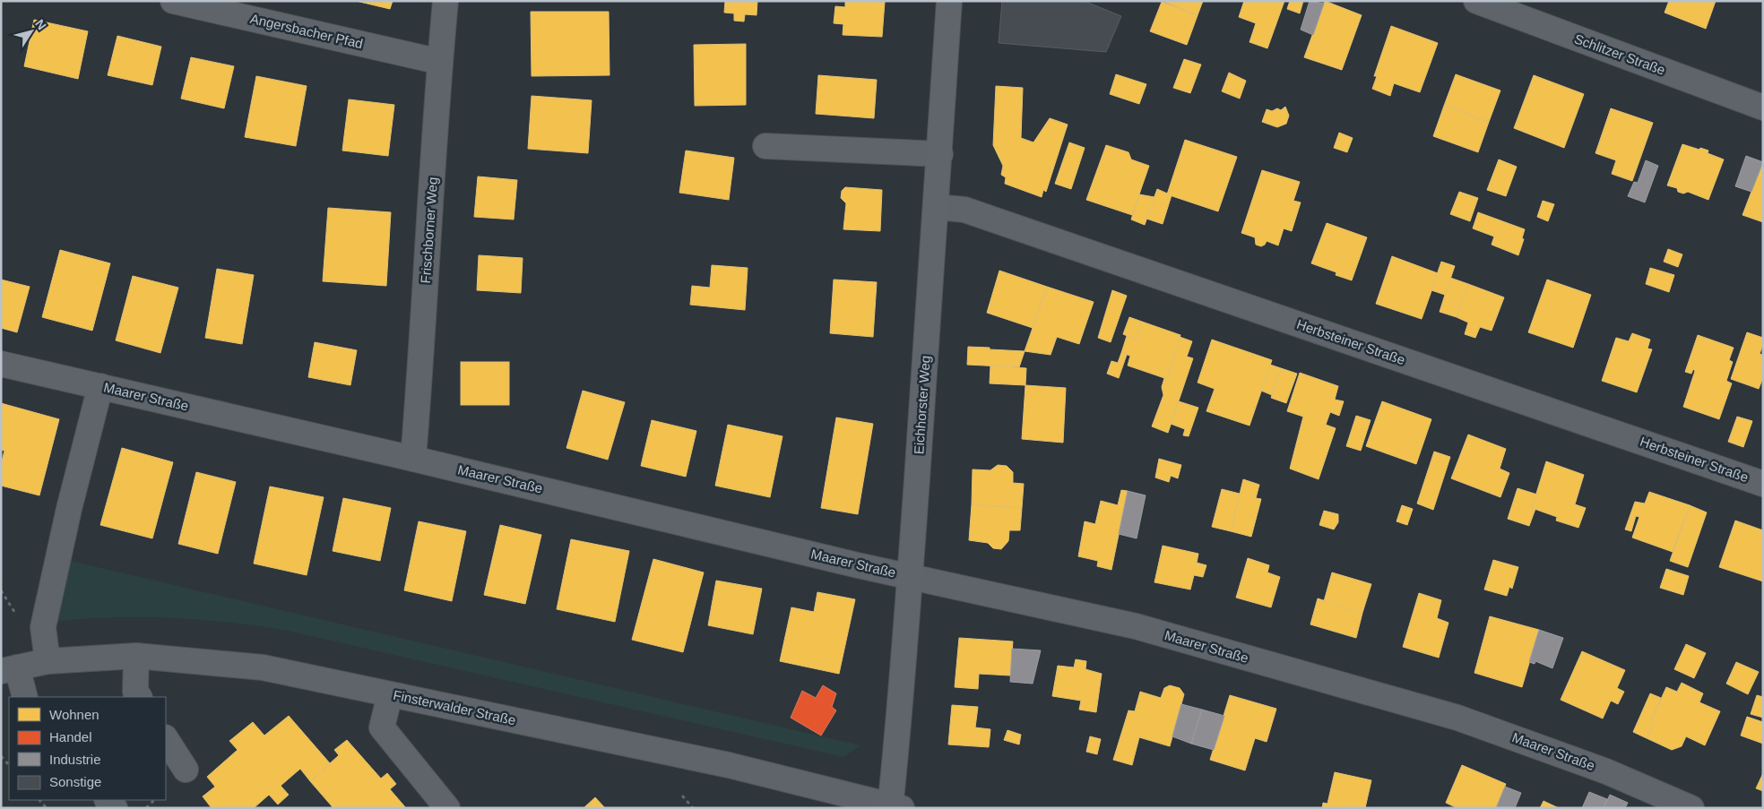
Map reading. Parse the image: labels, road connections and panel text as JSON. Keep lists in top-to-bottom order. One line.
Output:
{"streets":{"main road":["Eichhorster Weg"],"street":["Angersbacher Pfad","Schlitzer Straße","Frischborner Weg","Herbsteiner Straße","Maarer Straße","Finsterwalder Straße"]},"crossings":[["Angersbacher Pfad","Frischborner Weg"],["Frischborner Weg","Maarer Straße"],["Herbsteiner Straße","Eichhorster Weg"],["Maarer Straße","Eichhorster Weg"],["Eichhorster Weg","Finsterwalder Straße"]],"legend":["Wohnen","Handel","Industrie","Sonstige"],"north":"top right"}
